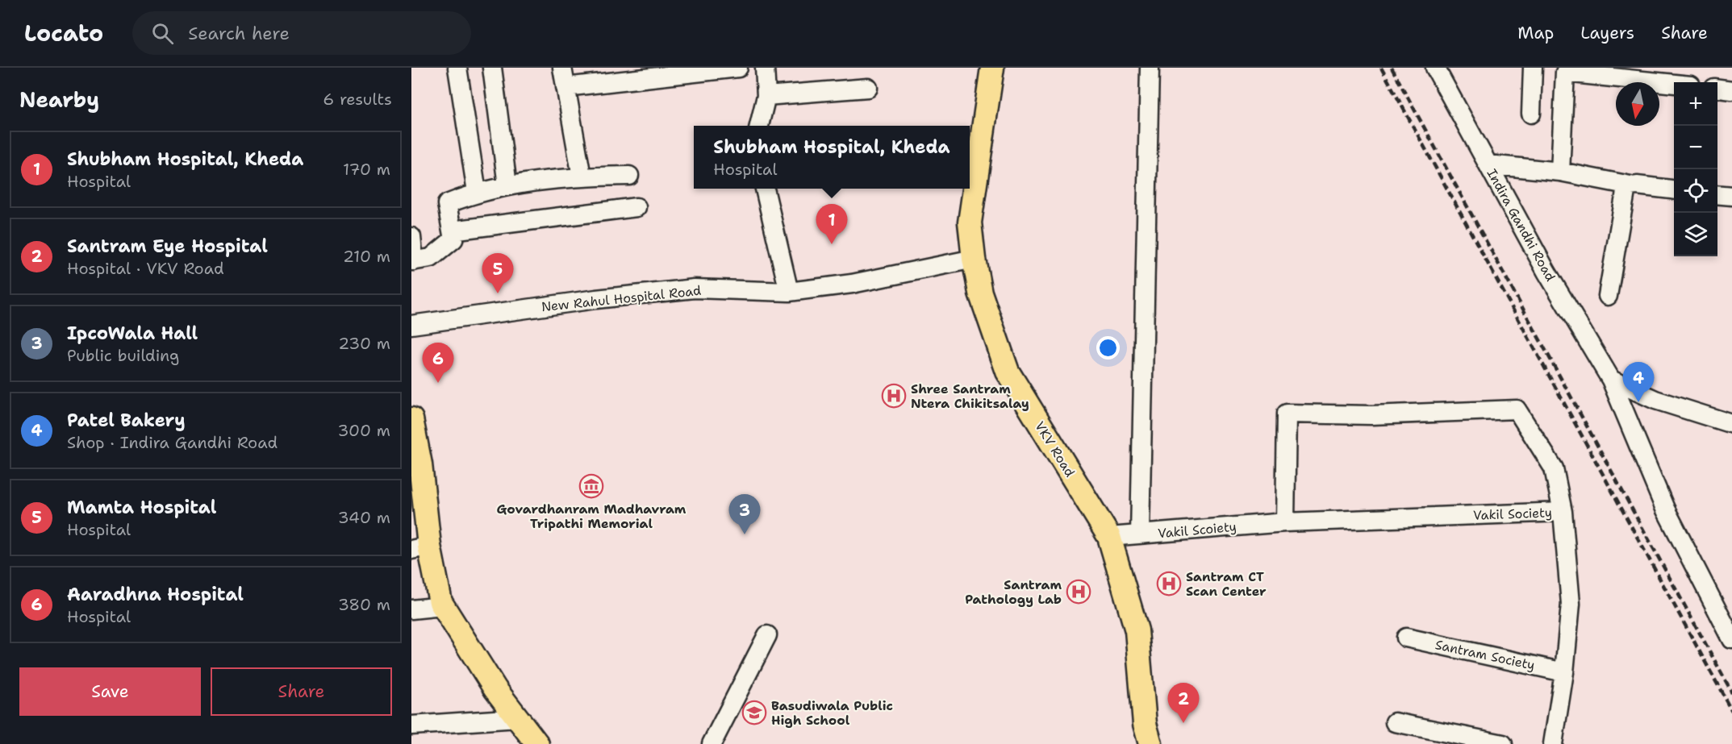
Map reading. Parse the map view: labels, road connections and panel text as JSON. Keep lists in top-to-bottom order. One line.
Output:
{"streets":{"main road":["VKV Road"],"street":["Indira Gandhi Road","New Rahul Hospital Road","Vakil Society","Vakil Scoiety","Santram Society"]},"crossings":[["New Rahul Hospital Road","VKV Road"],["VKV Road","Vakil Scoiety"],["Vakil Society","Vakil Scoiety"]],"places":{"hospital":["Shree Santram Ntera Chikitsalay","Santram CT Scan Center","Santram Pathology Lab"],"museum":["Govardhanram Madhavram Tripathi Memorial"],"school or university":["Basudiwala Public High School"]},"north":"bottom","page":{"header":"Locato","search":"Search here","nav":["Map","Layers","Share"],"heading":["Nearby","6 results"],"map_buttons":["+","−"],"popup":["Shubham Hospital, Kheda","Hospital"],"list":[{"mark":"1","name":"Shubham Hospital, Kheda","note":"Hospital","value":"170 m"},{"mark":"2","name":"Santram Eye Hospital","note":"Hospital · VKV Road","value":"210 m"},{"mark":"3","name":"IpcoWala Hall","note":"Public building","value":"230 m"},{"mark":"4","name":"Patel Bakery","note":"Shop · Indira Gandhi Road","value":"300 m"},{"mark":"5","name":"Mamta Hospital","note":"Hospital","value":"340 m"},{"mark":"6","name":"Aaradhna Hospital","note":"Hospital","value":"380 m"}],"pins":["1","5","6","4","3","2"],"buttons":["Save","Share"]}}
